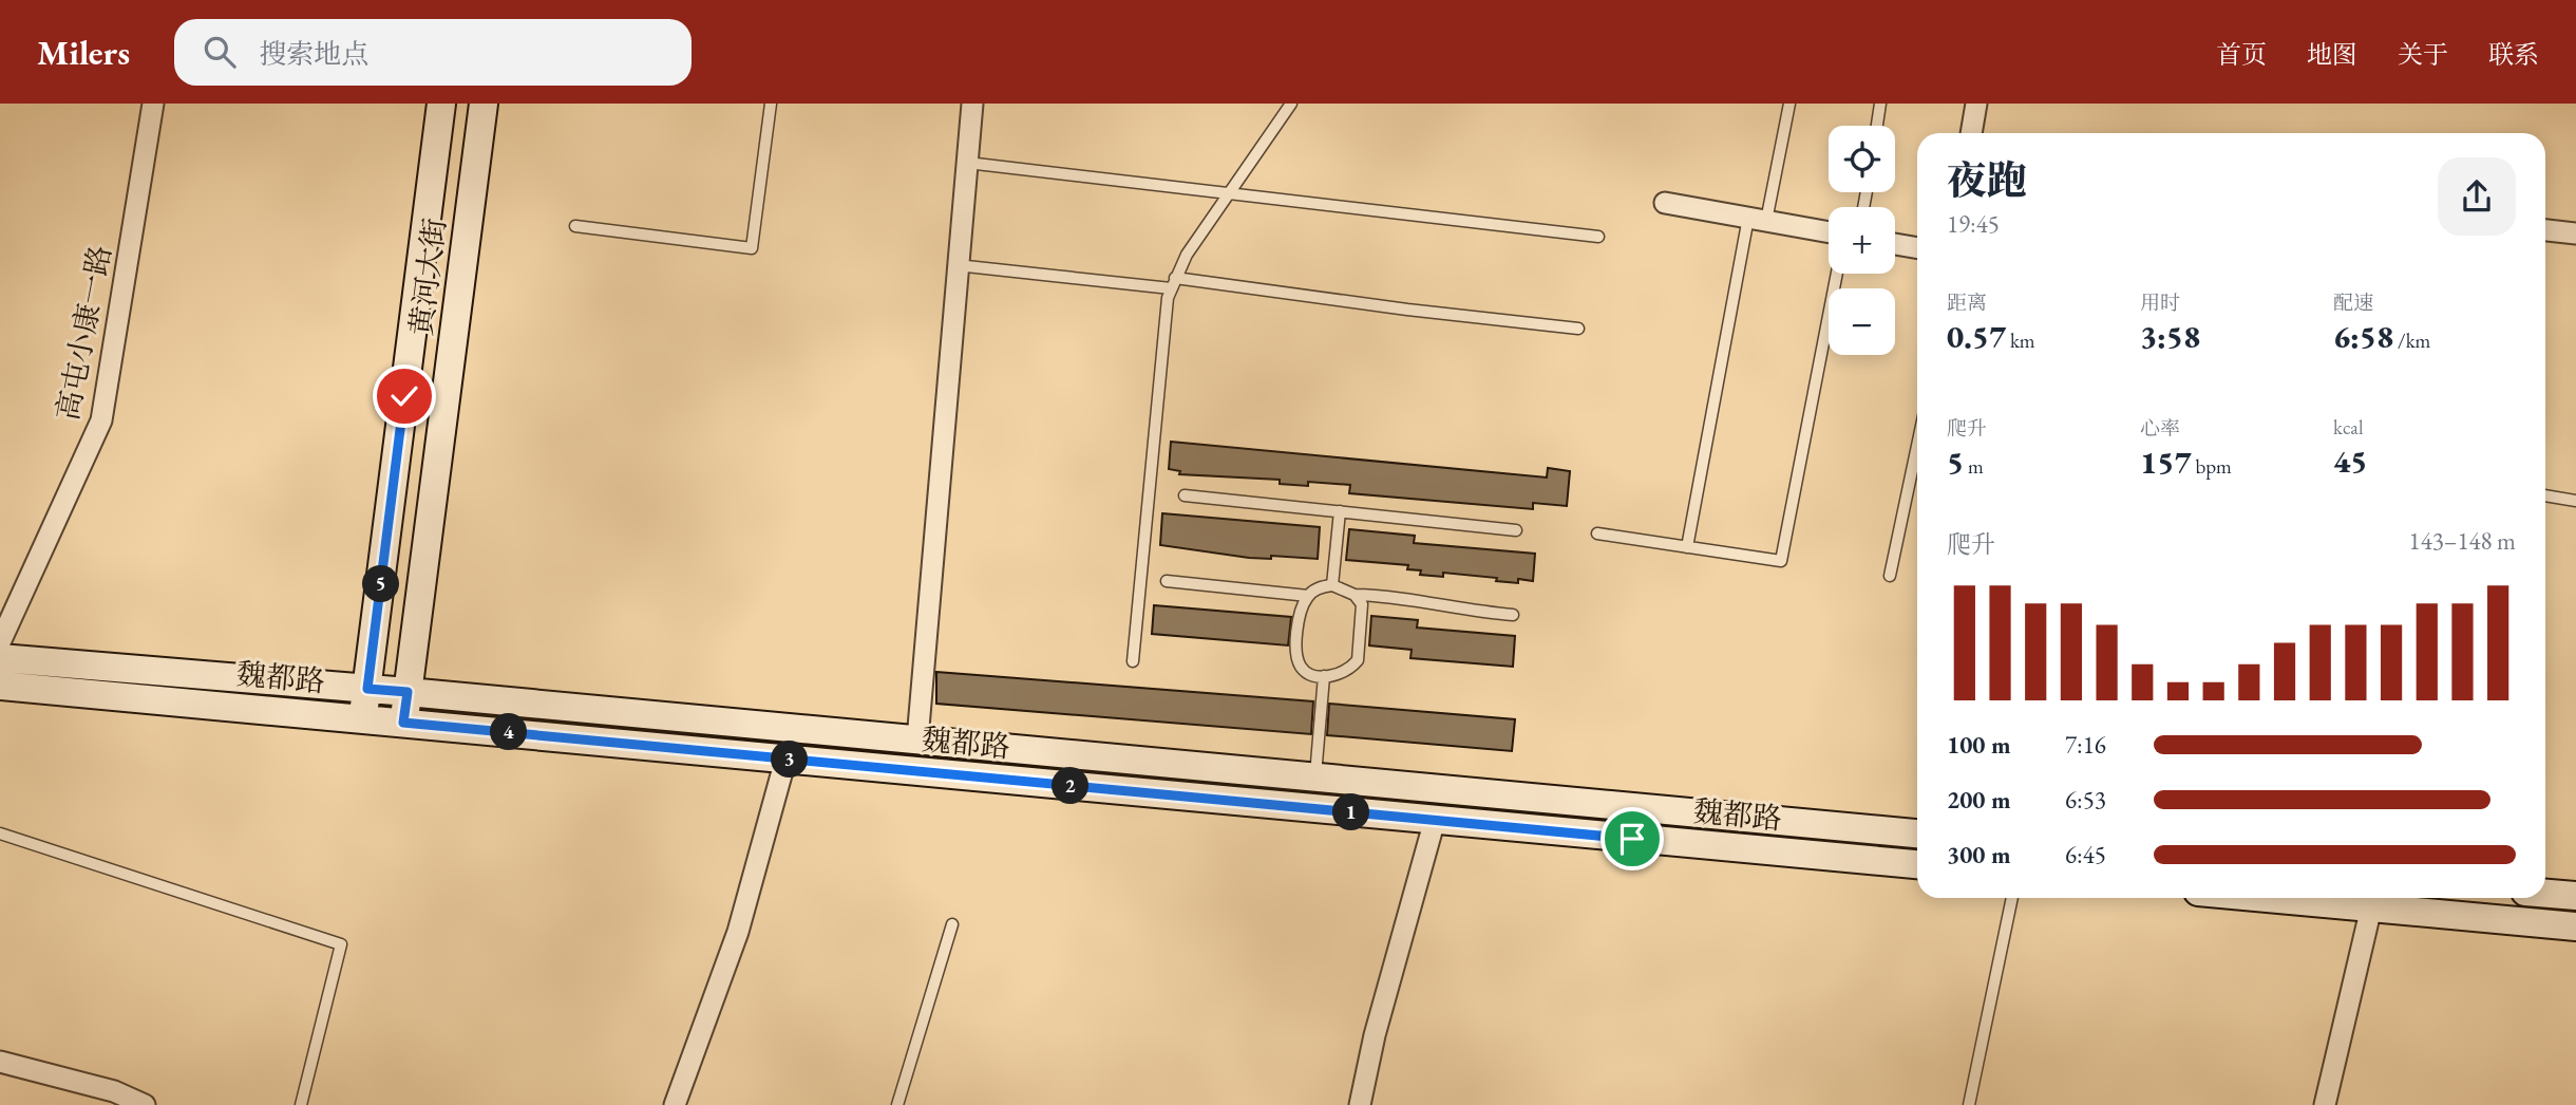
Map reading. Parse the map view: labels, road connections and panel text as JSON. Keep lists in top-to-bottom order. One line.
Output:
{"streets":{"main road":["黄河大街","魏都路"],"street":["高屯小康一路"]},"crossings":[["黄河大街","魏都路"]],"page":{"header":"Milers","search":"搜索地点","nav":["首页","地图","关于","联系"],"map_buttons":["+","−"],"heading":["夜跑","19:45"],"stats":[["距离","0.57 km"],["用时","3:58"],["配速","6:58 /km"],["爬升","5 m"],["心率","157 bpm"],["kcal","45"]],"chart":["爬升","143–148 m"],"pins":["5","4","3","2","1"],"list":[{"name":"100 m","note":"7:16"},{"name":"200 m","note":"6:53"},{"name":"300 m","note":"6:45"}]}}
